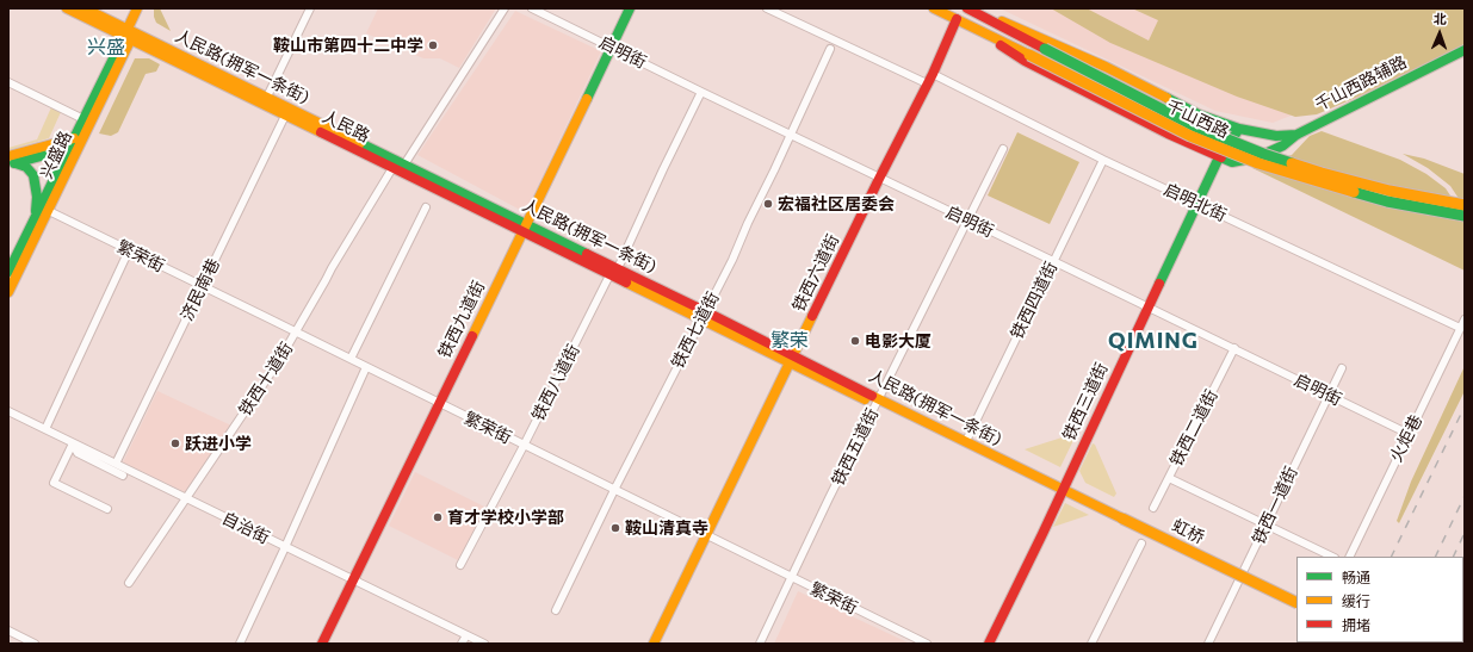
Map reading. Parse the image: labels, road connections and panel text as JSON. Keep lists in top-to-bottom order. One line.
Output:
{"streets":{"main road":["人民路(拥军一条街)","千山西路辅路","千山西路","人民路","兴盛路","铁西六道街","铁西九道街","铁西三道街","虹桥"],"street":["启明街","启明北街","繁荣街","济民南巷","铁西四道街","铁西七道街","铁西十道街","铁西八道街","铁西二道街","火炬巷","铁西五道街","铁西一道街","自治街"]},"crossings":[["启明街","铁西六道街"],["启明街","铁西四道街"],["启明街","铁西九道街"],["启明街","铁西七道街"],["启明街","铁西八道街"],["启明街","铁西三道街"],["启明街","铁西二道街"],["启明街","火炬巷"],["启明街","铁西五道街"],["启明街","铁西一道街"],["人民路(拥军一条街)","人民路"],["人民路(拥军一条街)","兴盛路"],["人民路(拥军一条街)","铁西六道街"],["人民路(拥军一条街)","铁西四道街"],["人民路(拥军一条街)","铁西九道街"],["人民路(拥军一条街)","铁西七道街"],["人民路(拥军一条街)","铁西八道街"],["人民路(拥军一条街)","铁西三道街"],["人民路(拥军一条街)","铁西五道街"],["人民路(拥军一条街)","虹桥"],["千山西路","铁西六道街"],["人民路","兴盛路"],["人民路","济民南巷"],["人民路","铁西九道街"],["人民路","铁西十道街"],["兴盛路","繁荣街"],["启明北街","铁西六道街"],["启明北街","铁西四道街"],["启明北街","铁西三道街"],["启明北街","火炬巷"],["繁荣街","铁西六道街"],["繁荣街","济民南巷"],["繁荣街","铁西九道街"],["繁荣街","铁西七道街"],["繁荣街","铁西十道街"],["繁荣街","铁西八道街"],["繁荣街","铁西五道街"],["济民南巷","自治街"],["铁西九道街","自治街"],["铁西十道街","自治街"],["铁西三道街","虹桥"]],"districts":["兴盛","繁荣","QIMING"],"places":["鞍山市第四十二中学","宏福社区居委会","电影大厦","跃进小学","育才学校小学部","鞍山清真寺"],"legend":["畅通","缓行","拥堵"],"north":"top"}
